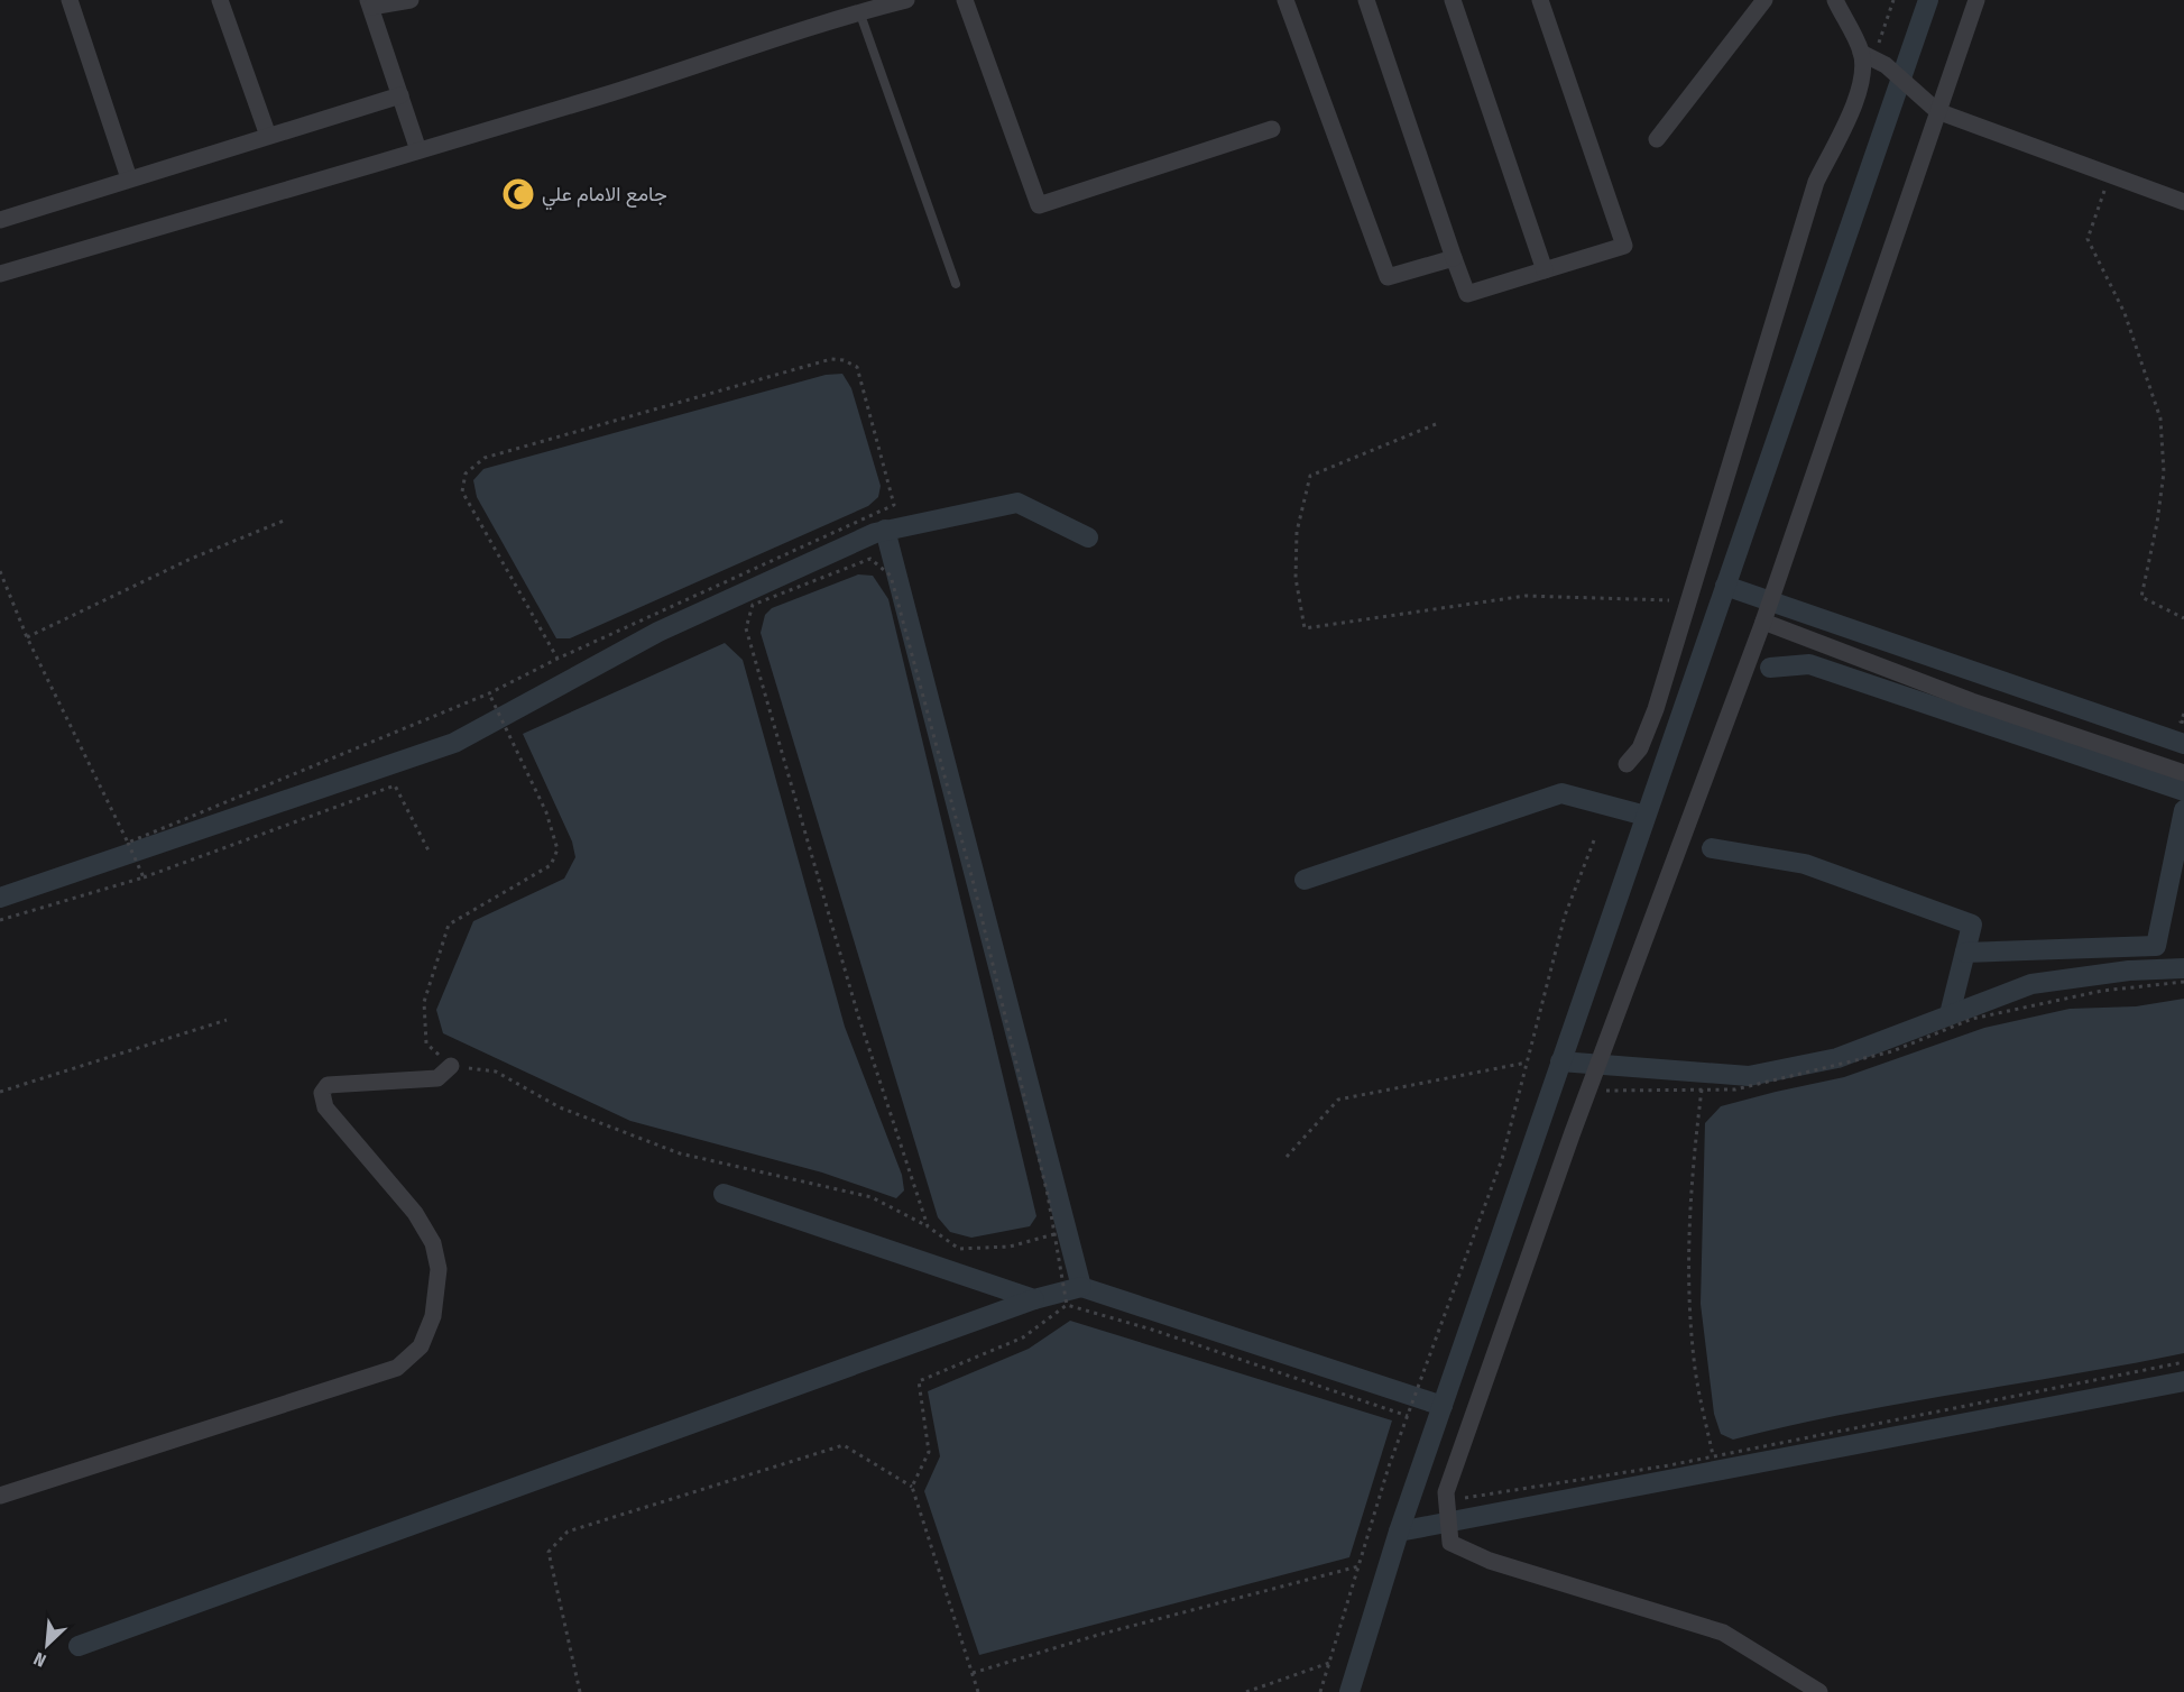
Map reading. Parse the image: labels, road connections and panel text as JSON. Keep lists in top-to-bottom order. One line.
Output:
{"places":{"mosque":["جامع اﻻمام علي"]},"north":"bottom left"}
